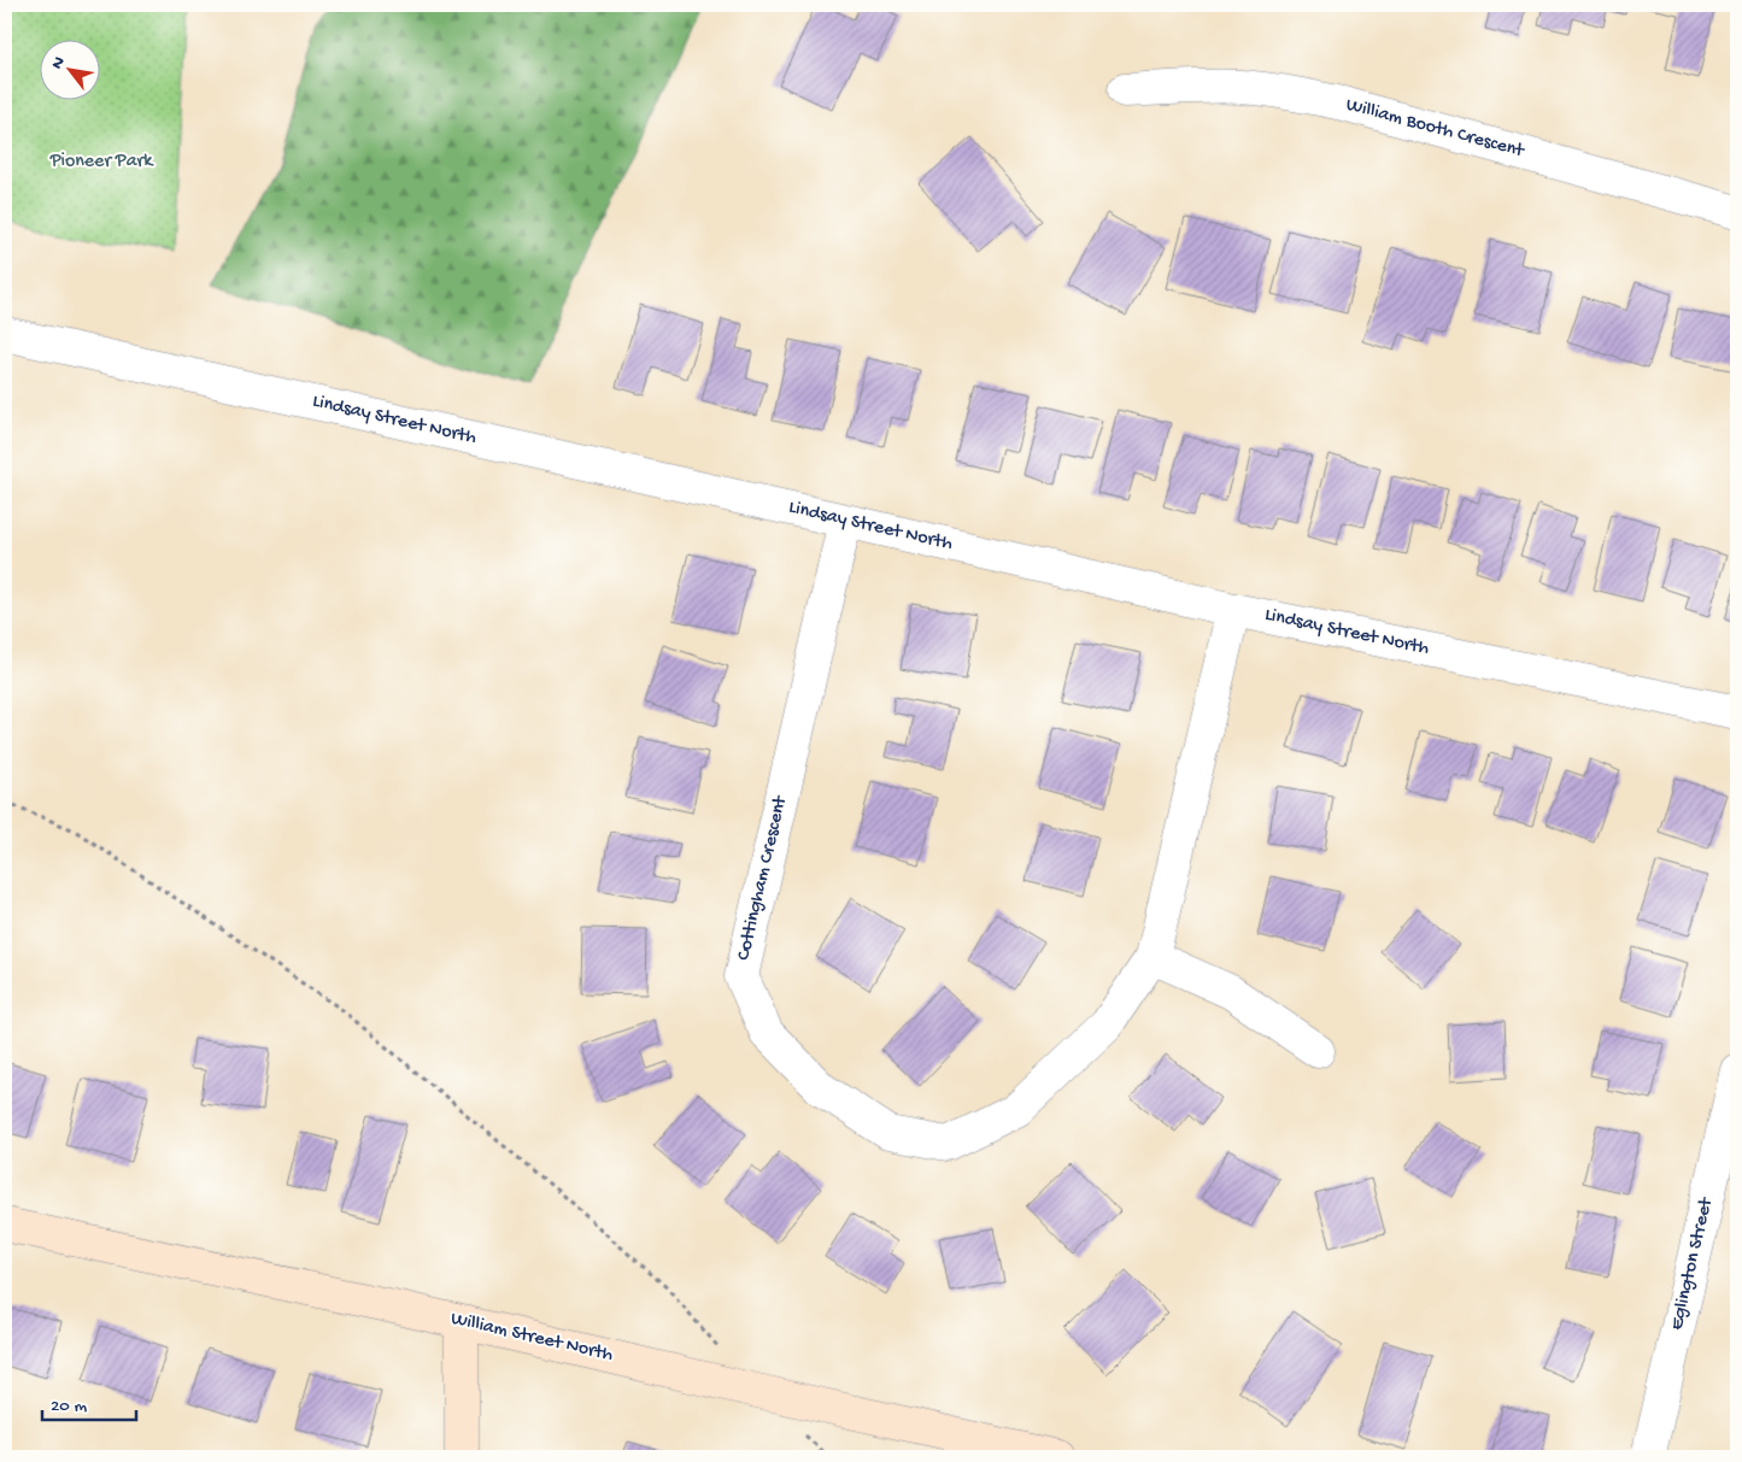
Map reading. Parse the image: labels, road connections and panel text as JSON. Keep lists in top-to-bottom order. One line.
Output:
{"streets":{"street":["William Booth Crescent","Lindsay Street North","Cottingham Crescent","Eglington Street","William Street North"]},"crossings":[["Lindsay Street North","Cottingham Crescent"]],"parks":["Pioneer Park"],"scale_bar":"20 m","north":"top left"}
